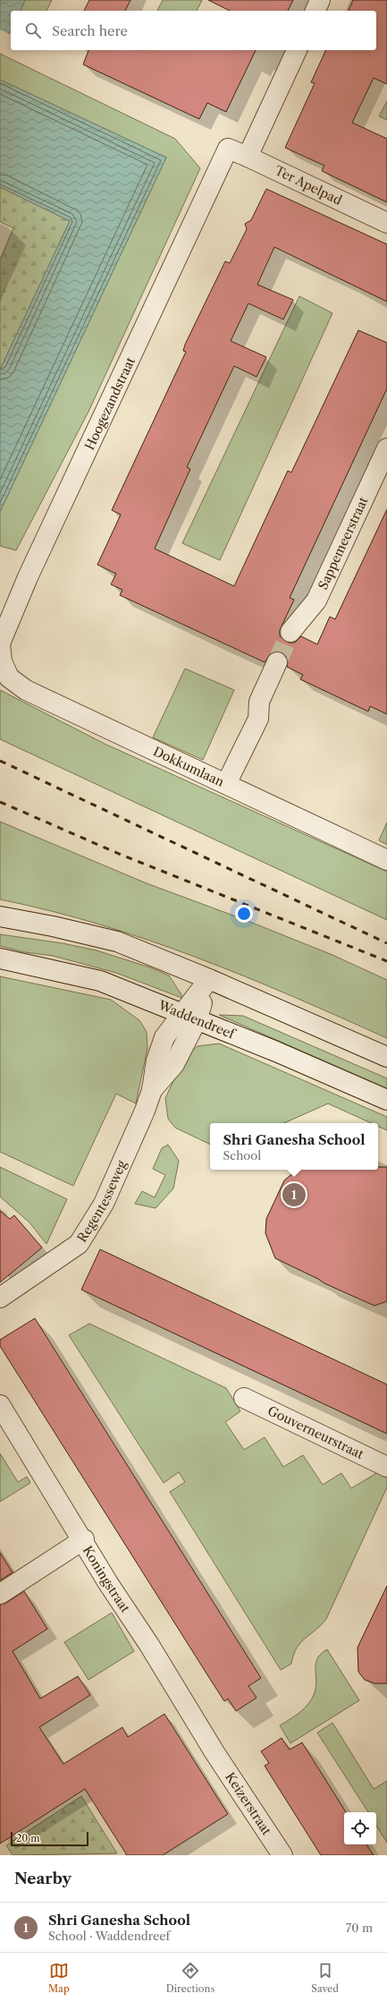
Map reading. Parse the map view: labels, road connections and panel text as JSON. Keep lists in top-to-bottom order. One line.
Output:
{"streets":{"street":["Ter Apelpad","Hoogezandstraat","Sappemeerstraat","Dokkumlaan","Waddendreef","Regentesseweg","Gouverneurstraat","Koningstraat","Keizerstraat"]},"crossings":[["Ter Apelpad","Hoogezandstraat"],["Hoogezandstraat","Dokkumlaan"],["Waddendreef","Regentesseweg"],["Koningstraat","Keizerstraat"]],"scale_bar":"20 m","page":{"search":"Search here","popup":["Shri Ganesha School","School"],"pins":"1","scale":"20 m","heading":"Nearby","list":[{"mark":"1","name":"Shri Ganesha School","note":"School · Waddendreef","value":"70 m"}],"nav":["Map","Directions","Saved"]}}
